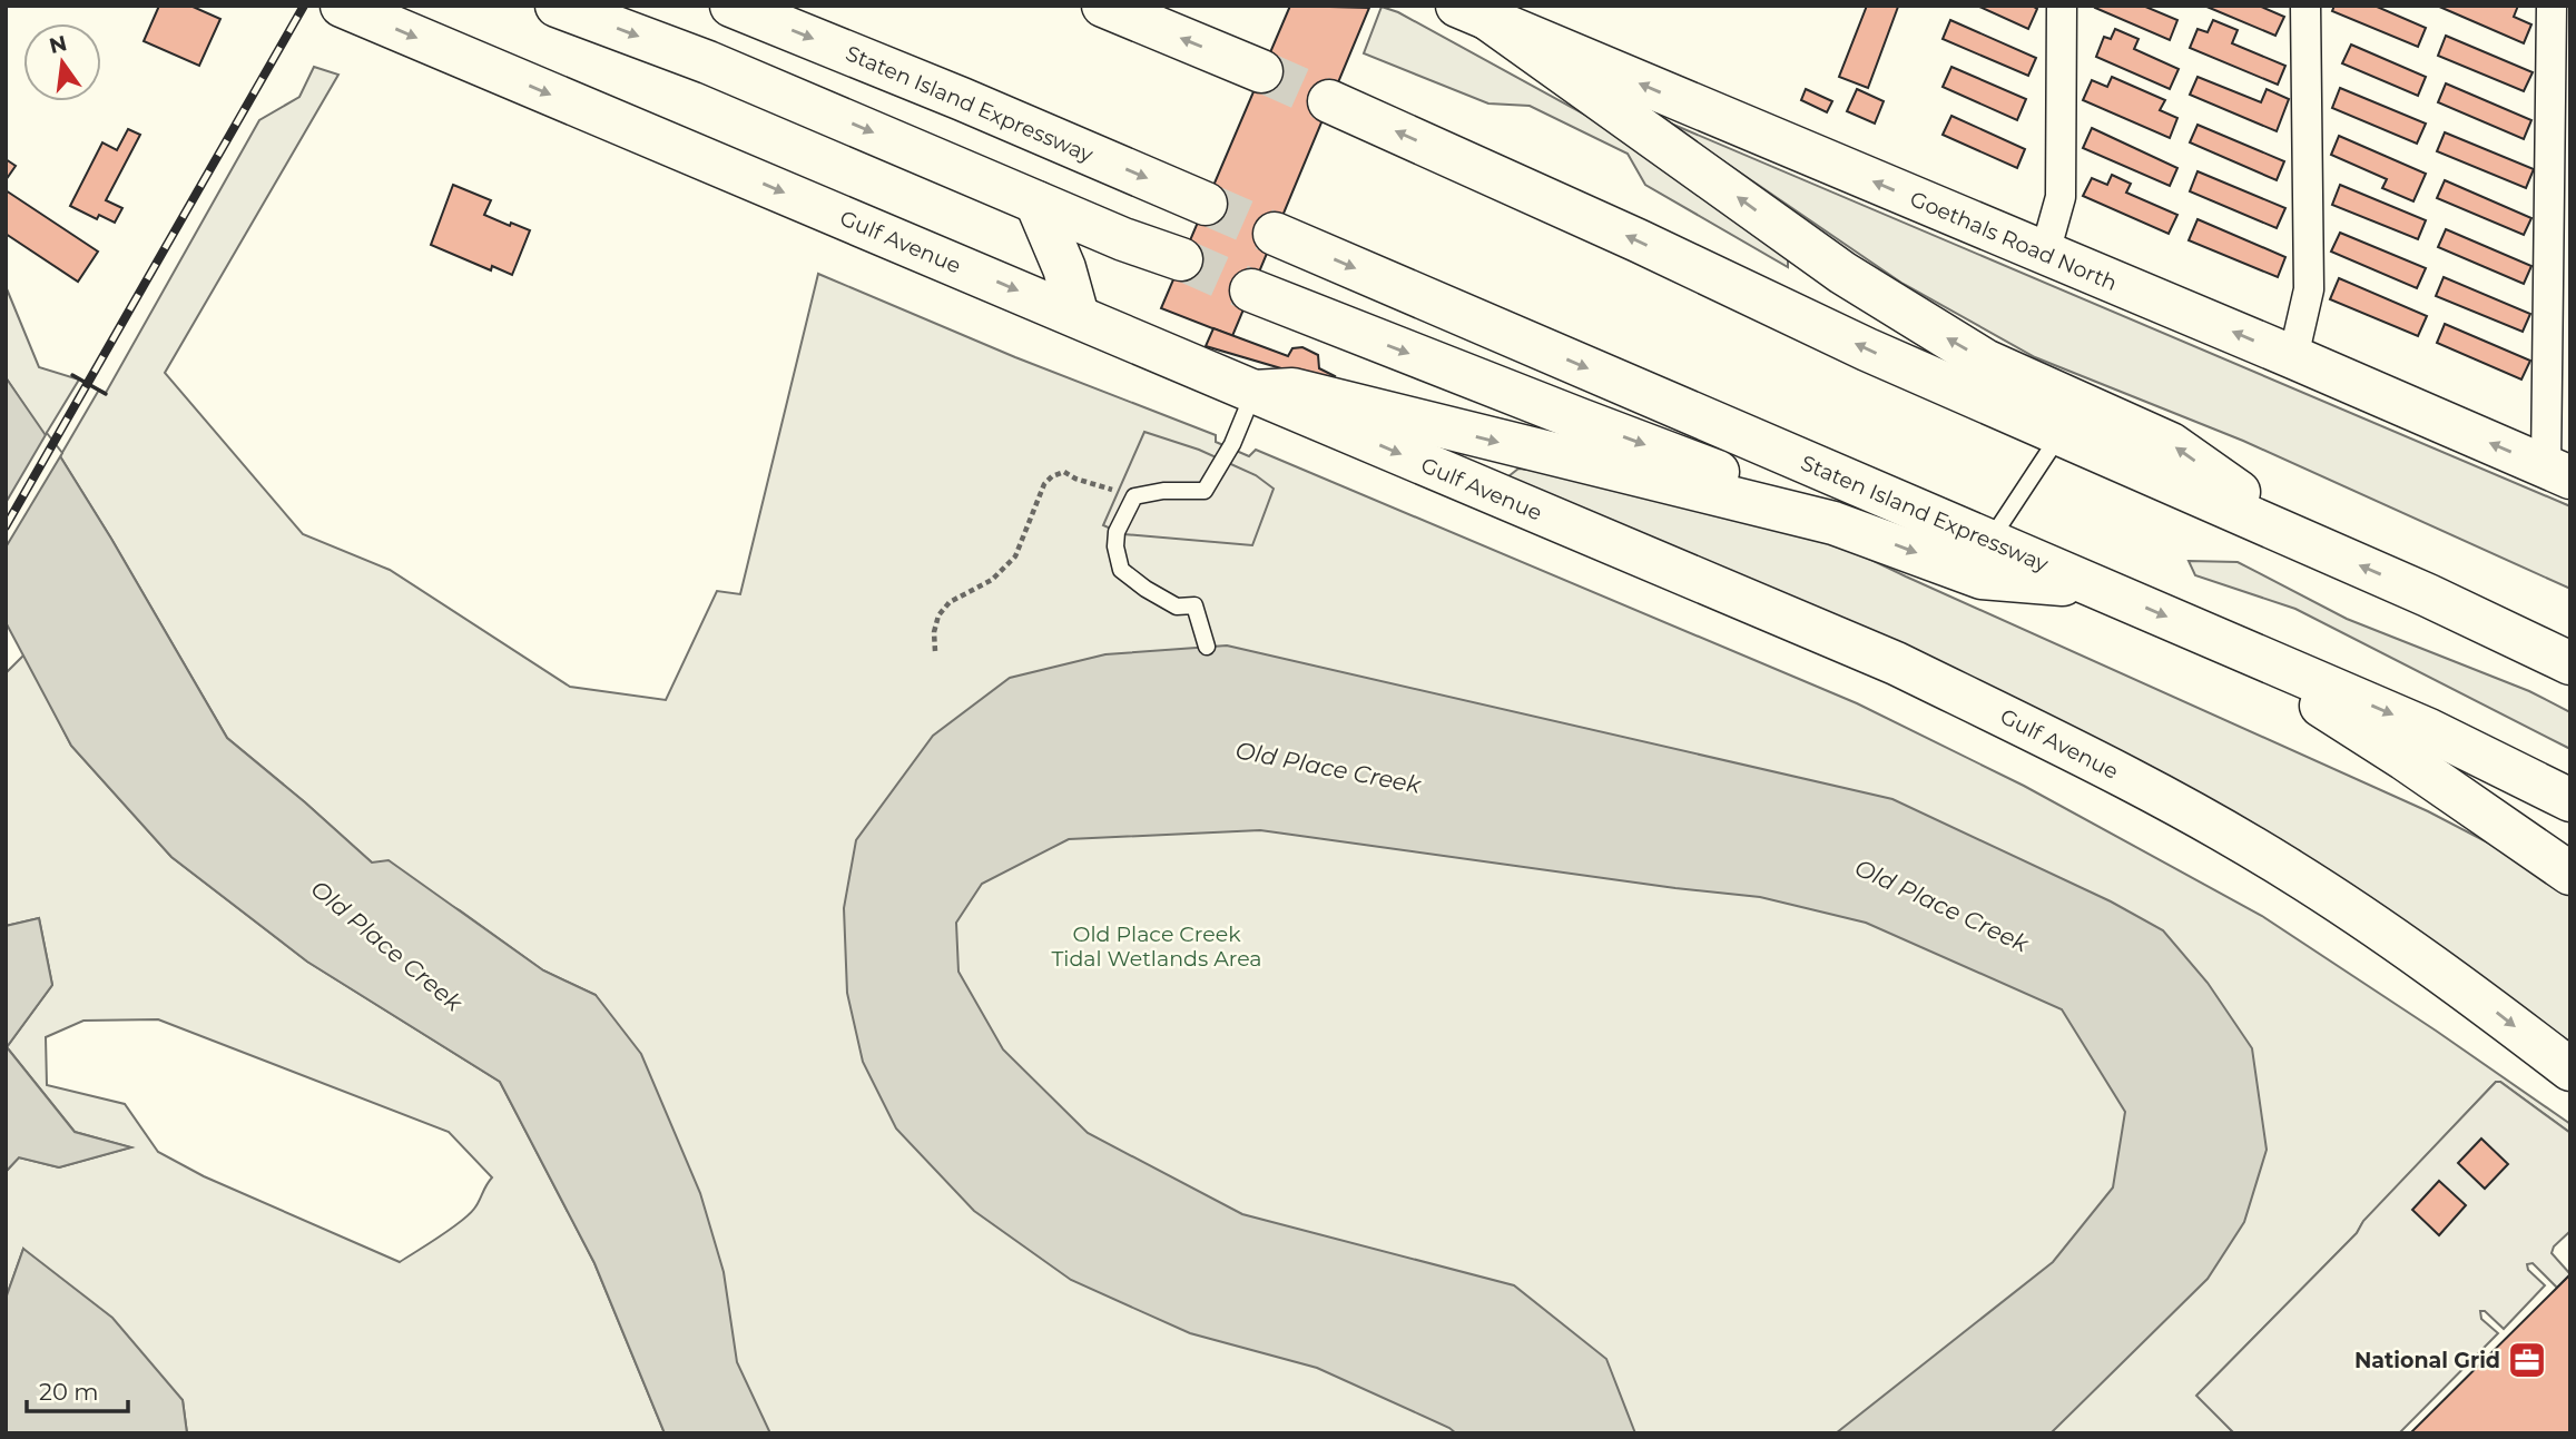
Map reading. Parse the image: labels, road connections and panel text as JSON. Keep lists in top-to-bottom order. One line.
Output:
{"streets":{"main road":["Staten Island Expressway","Goethals Road North","Gulf Avenue"]},"water":["Old Place Creek"],"parks":["Old Place Creek Tidal Wetlands Area"],"places":{"office":["National Grid"]},"scale_bar":"20 m","north":"top"}
